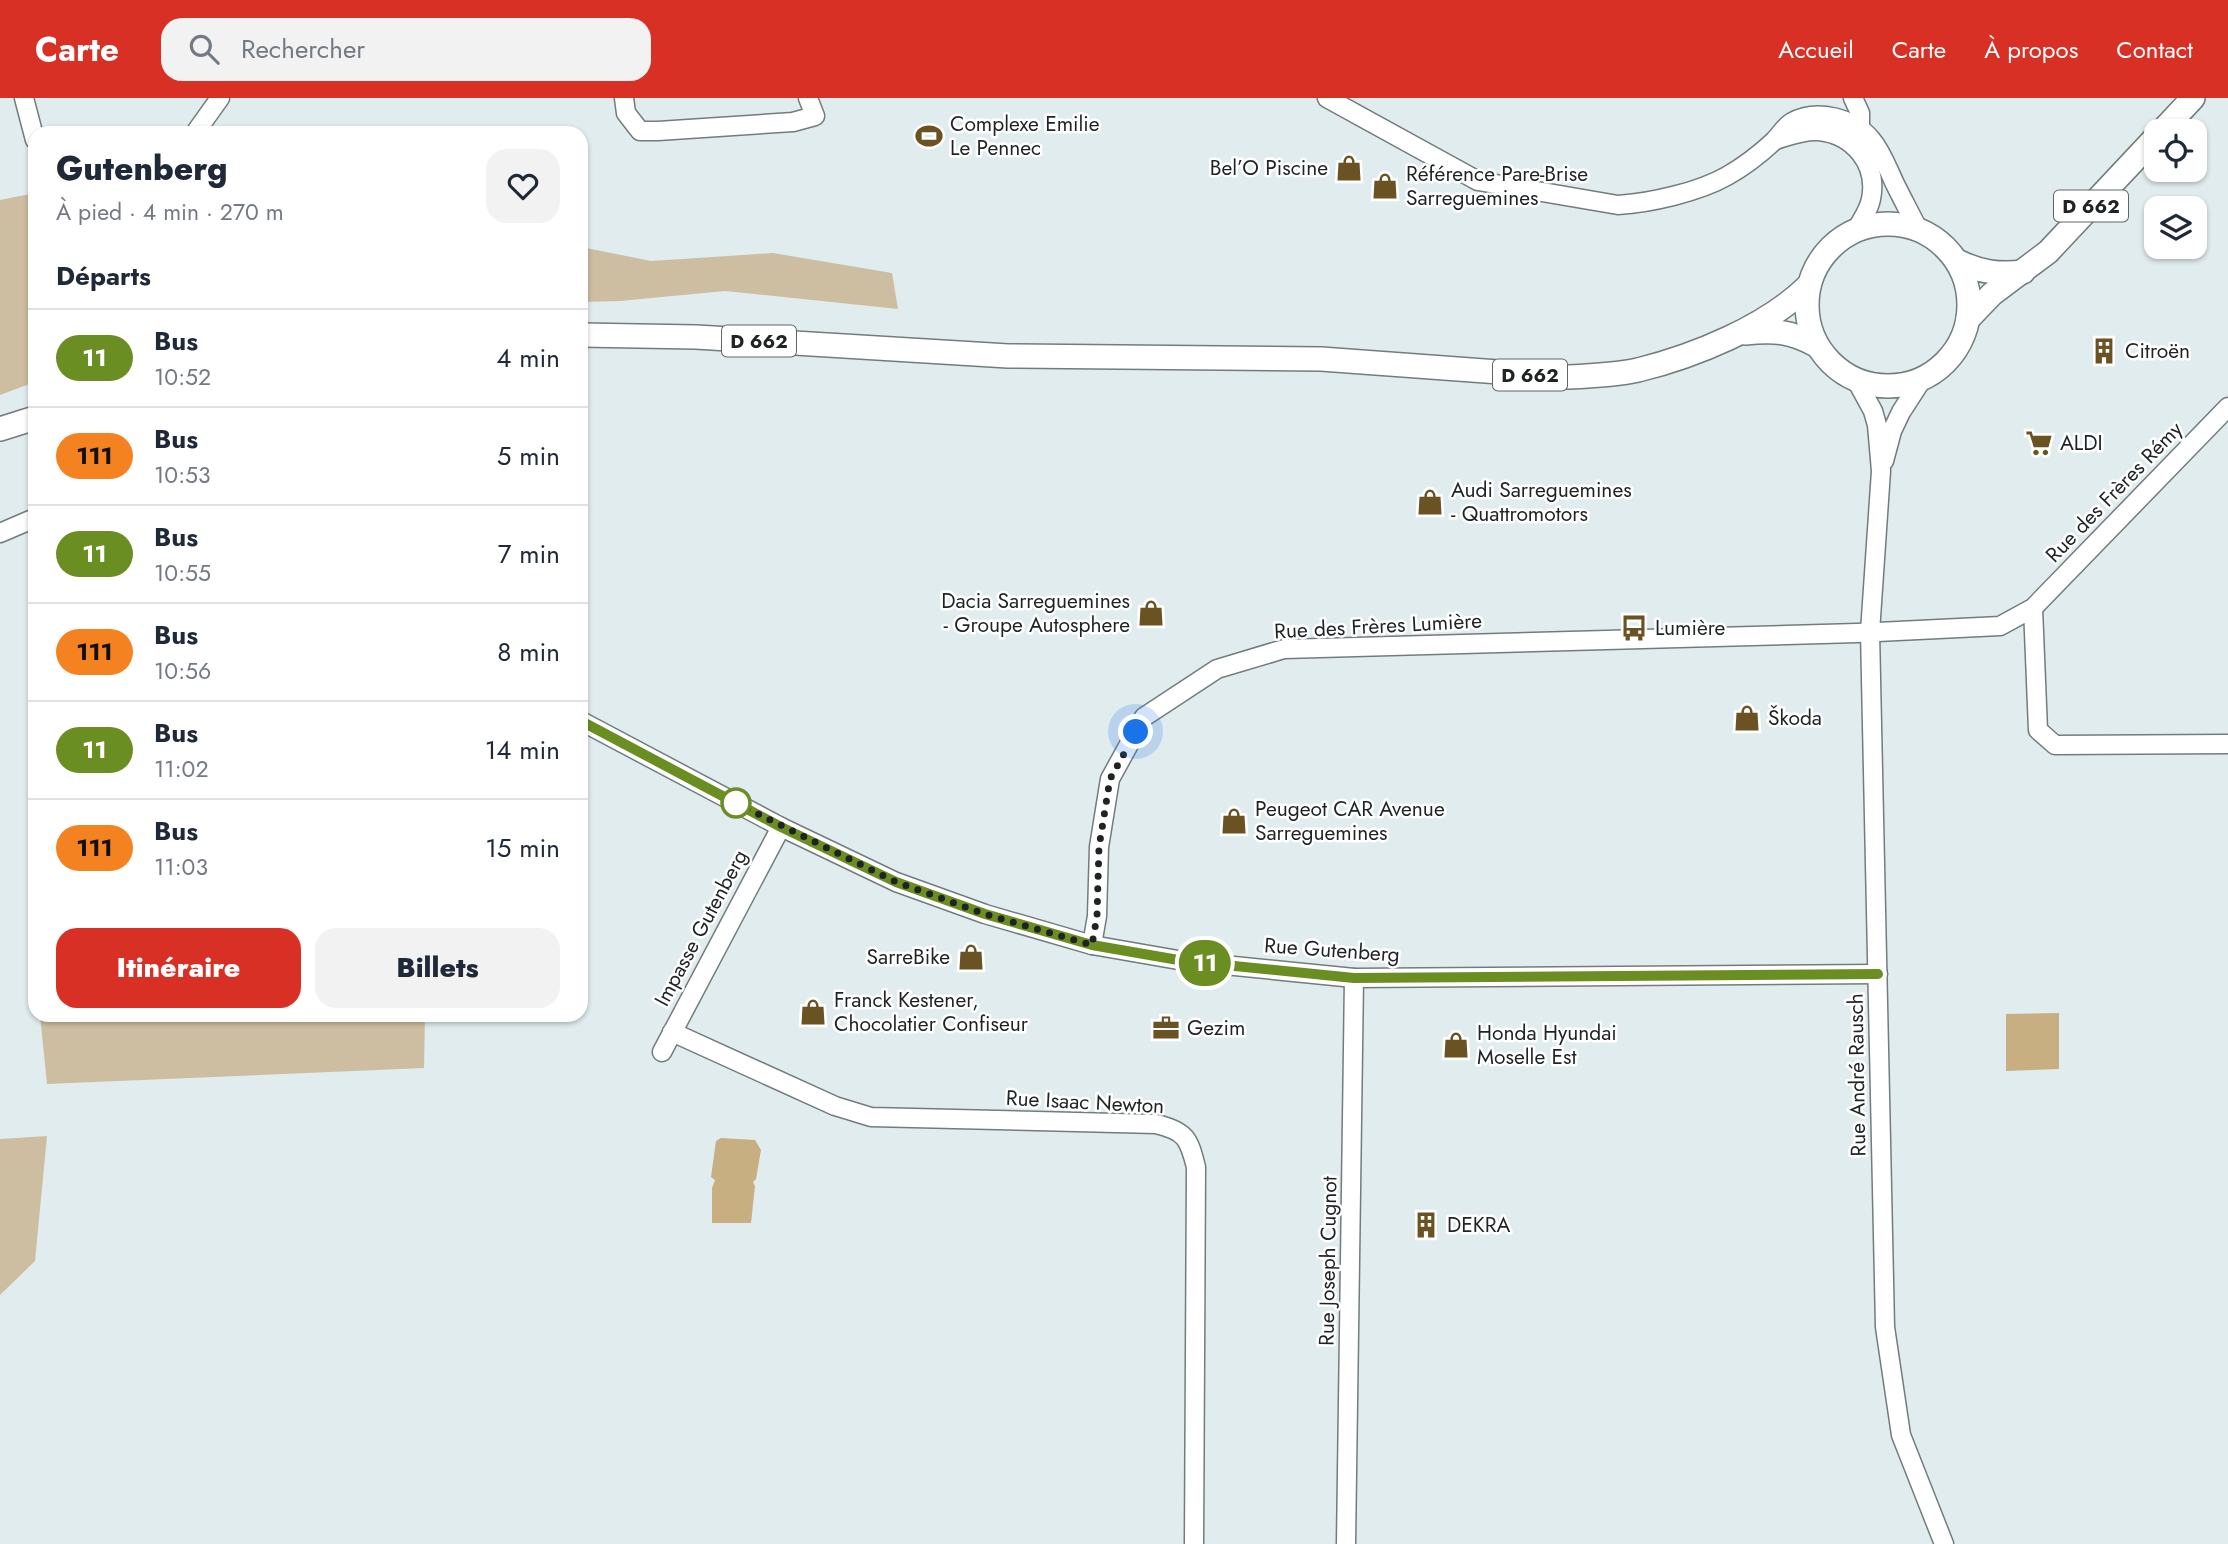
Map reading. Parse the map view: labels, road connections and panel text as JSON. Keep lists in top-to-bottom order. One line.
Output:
{"streets":{"main road":["D 662"],"street":["Rue des Frères Rémy","Rue des Frères Lumière","Impasse Gutenberg","Rue Gutenberg","Rue André Rausch","Rue Isaac Newton","Rue Joseph Cugnot"]},"crossings":[["D 662","Rue André Rausch"],["Rue des Frères Rémy","Rue des Frères Lumière"],["Rue des Frères Rémy","Rue André Rausch"],["Rue des Frères Lumière","Rue Gutenberg"],["Rue des Frères Lumière","Rue André Rausch"],["Impasse Gutenberg","Rue Gutenberg"],["Impasse Gutenberg","Rue Isaac Newton"],["Rue Gutenberg","Rue André Rausch"],["Rue Gutenberg","Rue Joseph Cugnot"]],"places":{"sports":["Complexe Emilie Le Pennec"],"shop":["Bel’O Piscine","Référence Pare-Brise Sarreguemines","Audi Sarreguemines - Quattromotors","Dacia Sarreguemines - Groupe Autosphere","Škoda","Peugeot CAR Avenue Sarreguemines","SarreBike","Franck Kestener, Chocolatier Confiseur","Honda Hyundai Moselle Est"],"building":["Citroën","DEKRA"],"supermarket":["ALDI"],"bus stop":["Lumière"],"office":["Gezim"]},"lines":["bus line 11"],"page":{"header":"Carte","search":"Rechercher","nav":["Accueil","Carte","À propos","Contact"],"on_map":"11","heading":[["Gutenberg","À pied · 4 min · 270 m"],"Départs"],"list":[{"mark":"11","name":"Bus","note":"10:52","value":"4 min"},{"mark":"111","name":"Bus","note":"10:53","value":"5 min"},{"mark":"11","name":"Bus","note":"10:55","value":"7 min"},{"mark":"111","name":"Bus","note":"10:56","value":"8 min"},{"mark":"11","name":"Bus","note":"11:02","value":"14 min"},{"mark":"111","name":"Bus","note":"11:03","value":"15 min"}],"buttons":["Itinéraire","Billets"]}}
